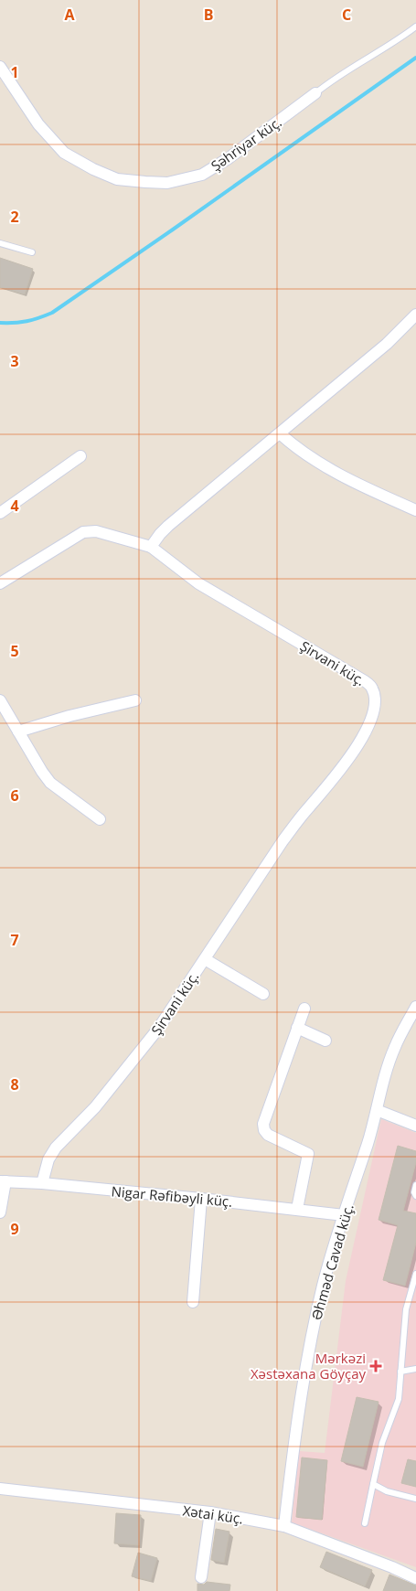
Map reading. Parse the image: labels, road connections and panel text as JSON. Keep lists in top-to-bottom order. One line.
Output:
{"streets":{"street":["Şəhriyar küç.","Şirvani küç.","Nigar Rəfibəyli küç.","Əhməd Cavad küç.","Xətai küç."]},"crossings":[["Şirvani küç.","Nigar Rəfibəyli küç."],["Nigar Rəfibəyli küç.","Əhməd Cavad küç."],["Əhməd Cavad küç.","Xətai küç."]],"places":{"health":["Mərkəzi Xəstəxana Göyçay"]},"grid":{"columns":["A","B","C"],"rows":["1","2","3","4","5","6","7","8","9"]}}
